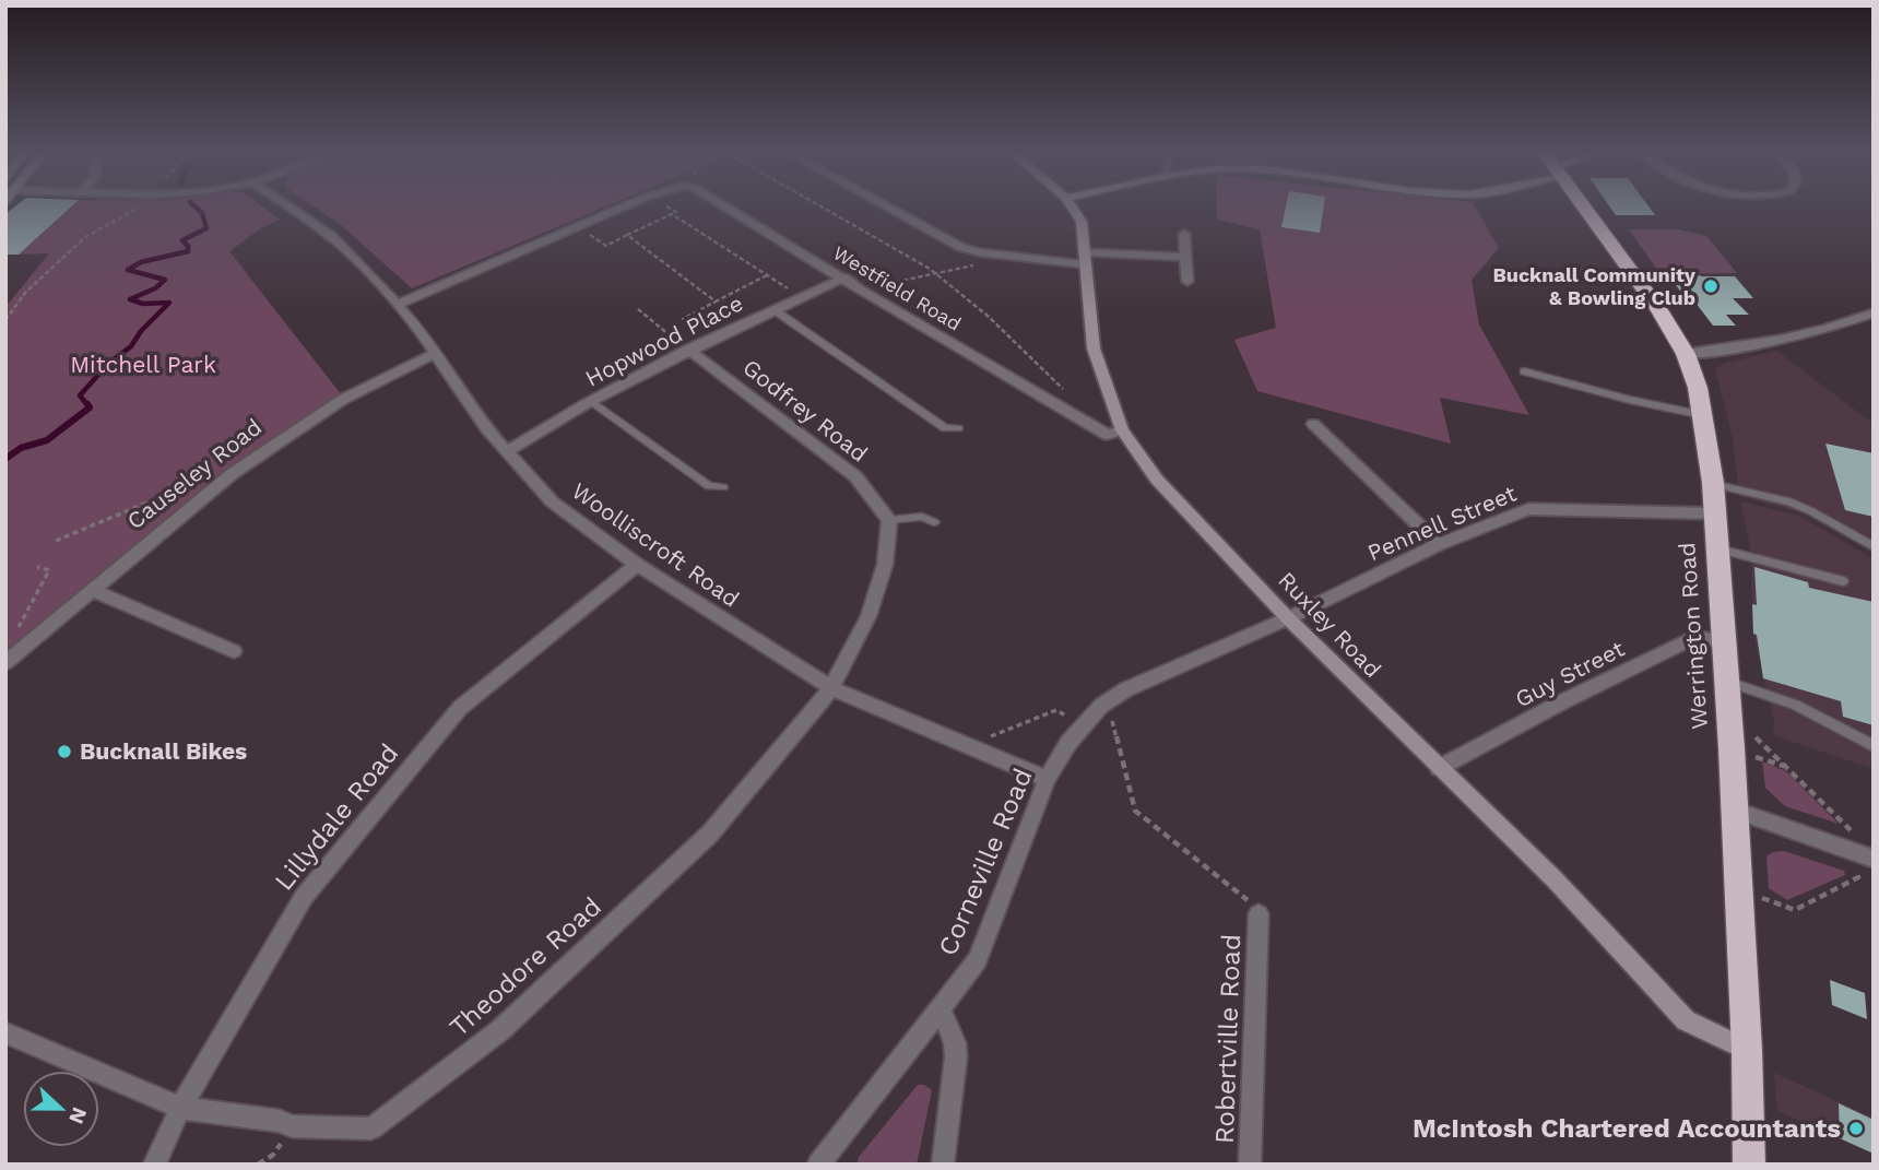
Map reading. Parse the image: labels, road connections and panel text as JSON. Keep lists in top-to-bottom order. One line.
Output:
{"streets":{"highway":["Werrington Road"],"street":["Westfield Road","Hopwood Place","Godfrey Road","Causeley Road","Pennell Street","Woolliscroft Road","Ruxley Road","Guy Street","Lillydale Road","Corneville Road","Theodore Road","Robertville Road"]},"crossings":[["Westfield Road","Hopwood Place"],["Westfield Road","Ruxley Road"],["Hopwood Place","Godfrey Road"],["Hopwood Place","Woolliscroft Road"],["Causeley Road","Woolliscroft Road"],["Pennell Street","Ruxley Road"],["Pennell Street","Werrington Road"],["Pennell Street","Corneville Road"],["Woolliscroft Road","Lillydale Road"],["Woolliscroft Road","Corneville Road"],["Woolliscroft Road","Theodore Road"],["Ruxley Road","Werrington Road"],["Ruxley Road","Guy Street"],["Ruxley Road","Corneville Road"],["Werrington Road","Guy Street"],["Lillydale Road","Theodore Road"]],"parks":["Mitchell Park"],"places":["Bucknall Community & Bowling Club","Bucknall Bikes","McIntosh Chartered Accountants"],"north":"right"}
